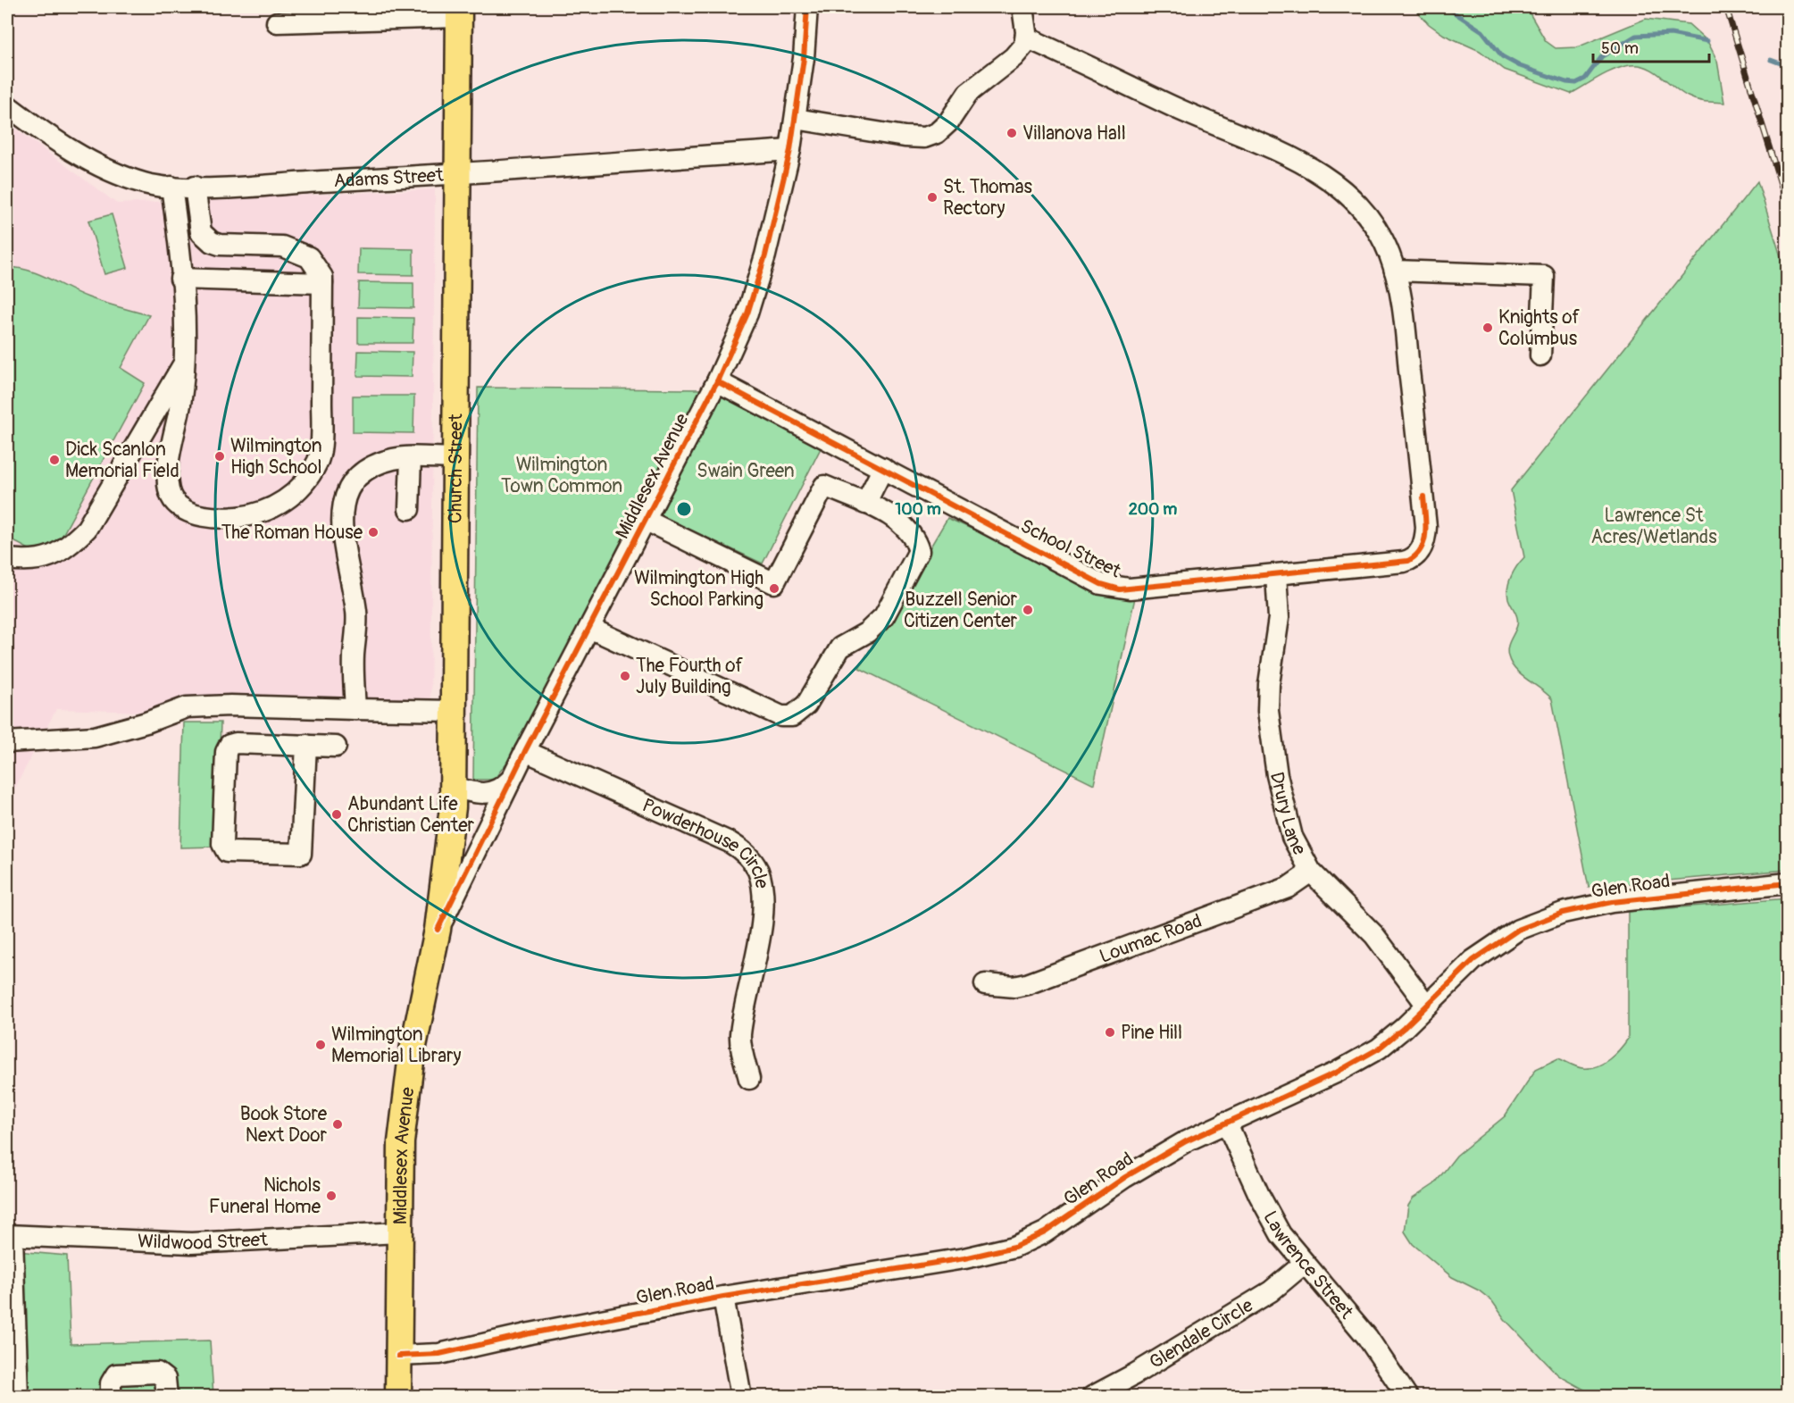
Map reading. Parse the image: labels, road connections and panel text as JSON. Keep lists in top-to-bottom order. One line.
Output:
{"streets":{"main road":["Church Street","Middlesex Avenue"],"street":["Adams Street","School Street","Drury Lane","Powderhouse Circle","Glen Road","Loumac Road","Wildwood Street","Lawrence Street","Glendale Circle"]},"crossings":[["Adams Street","Church Street"],["Adams Street","Middlesex Avenue"],["Church Street","Middlesex Avenue"],["Middlesex Avenue","School Street"],["Middlesex Avenue","Powderhouse Circle"],["Middlesex Avenue","Glen Road"],["Middlesex Avenue","Wildwood Street"],["School Street","Drury Lane"],["Drury Lane","Glen Road"],["Drury Lane","Loumac Road"],["Glen Road","Lawrence Street"],["Lawrence Street","Glendale Circle"]],"parks":["Wilmington Town Common","Swain Green","Lawrence St Acres/Wetlands"],"places":["Villanova Hall","St. Thomas Rectory","Knights of Columbus","Wilmington High School","Dick Scanlon Memorial Field","The Roman House","Wilmington High School Parking","Buzzell Senior Citizen Center","The Fourth of July Building","Abundant Life Christian Center","Pine Hill","Wilmington Memorial Library","Book Store Next Door","Nichols Funeral Home"],"scale_bar":"50 m","rings":["100 m","200 m"]}
